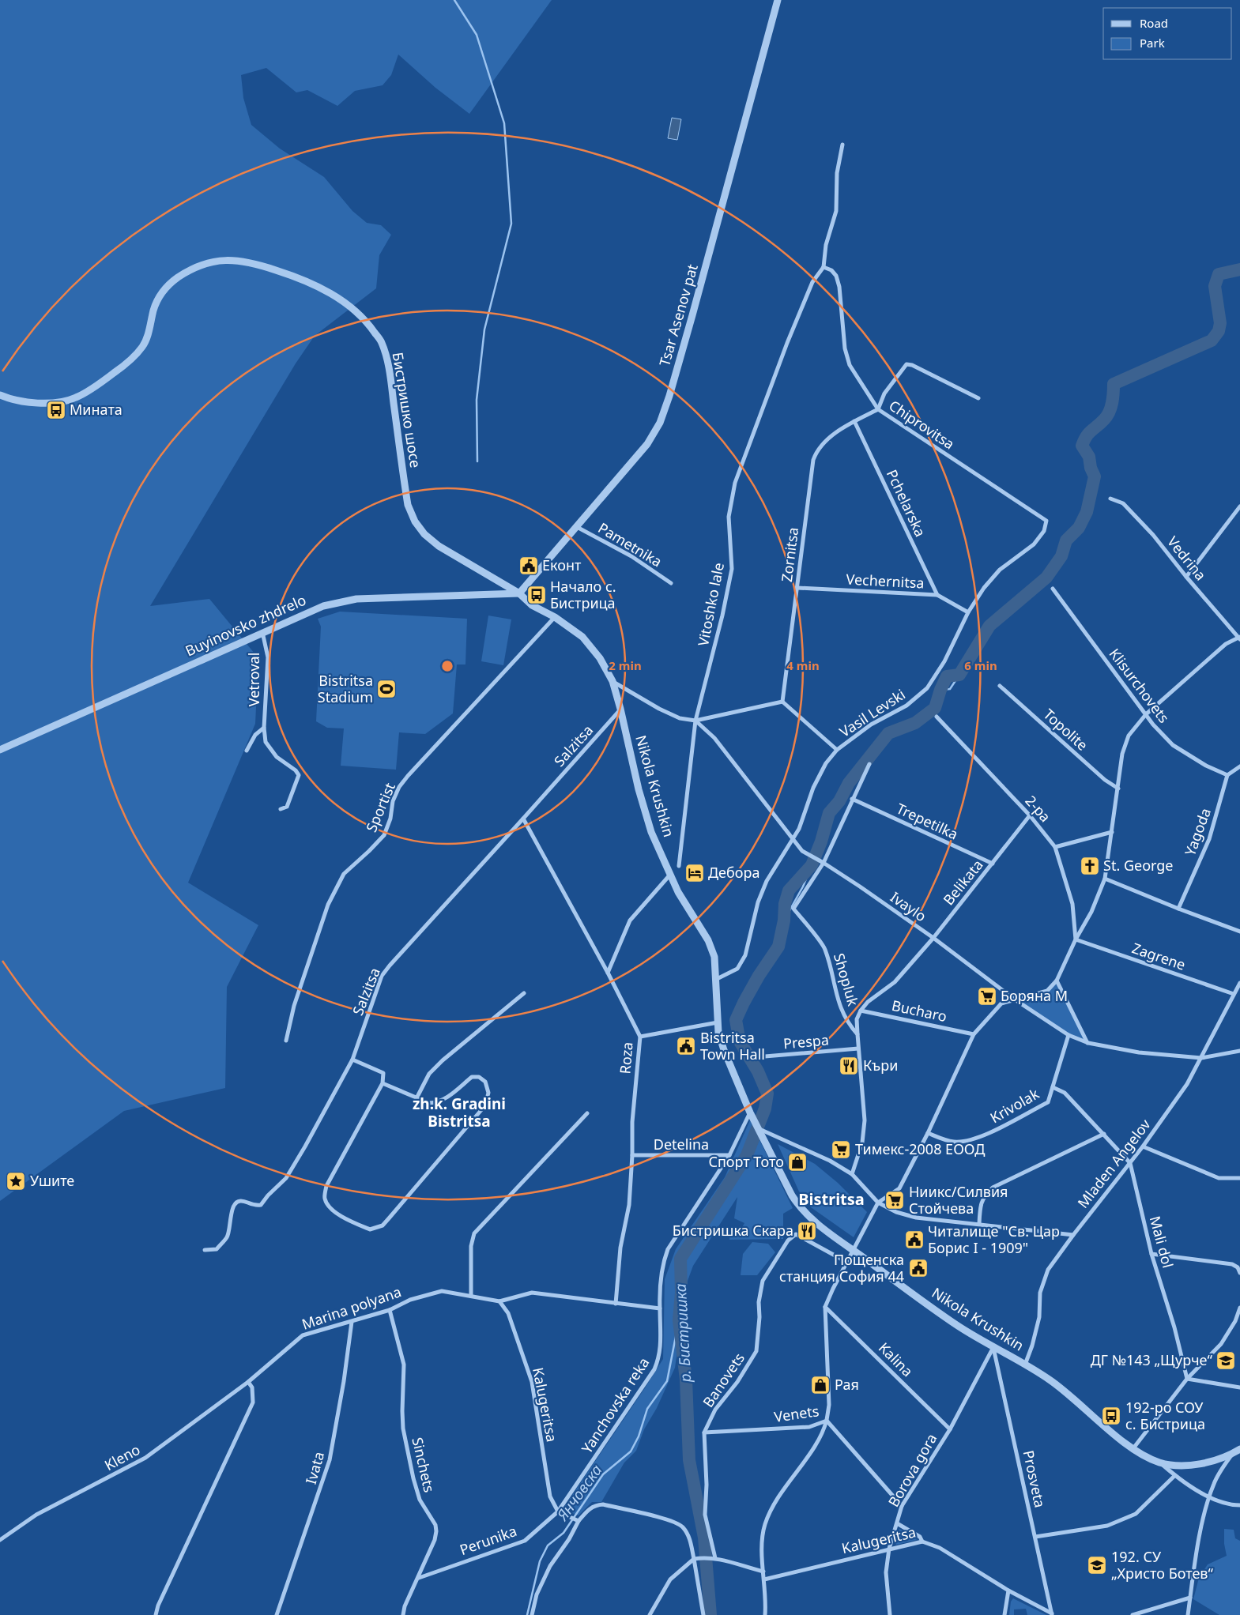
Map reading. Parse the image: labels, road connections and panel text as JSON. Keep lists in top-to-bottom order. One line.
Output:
{"streets":{"street":["Tsar Asenov pat","Бистришко шосе","Chiprovitsa","Pchelarska","Pametnika","Zornitsa","Vedrina","Vechernitsa","Vitoshko lale","Buyinovsko zhdrelo","Vetroval","Klisurchovets","Vasil Levski","Topolite","Salzitsa","Nikola Krushkin","Sportist","2-ра","Trepetilka","Yagoda","Belikata","Ivaylo","Zagrene","Shopluk","Bucharo","Prespa","Roza","Krivolak","Detelina","Mladen Angelov","Mali dol","Marina polyana","Kalina","Banovets","Kalugeritsa","Yanchovska reka","Venets","Kleno","Sinchets","Ivata","Borova gora","Prosveta","Perunika"]},"crossings":[["Tsar Asenov pat","Бистришко шосе"],["Tsar Asenov pat","Pametnika"],["Tsar Asenov pat","Buyinovsko zhdrelo"],["Tsar Asenov pat","Nikola Krushkin"],["Бистришко шосе","Buyinovsko zhdrelo"],["Бистришко шосе","Nikola Krushkin"],["Chiprovitsa","Zornitsa"],["Chiprovitsa","Vitoshko lale"],["Chiprovitsa","Vasil Levski"],["Pchelarska","Zornitsa"],["Pchelarska","Vechernitsa"],["Zornitsa","Vechernitsa"],["Vechernitsa","Vasil Levski"],["Vitoshko lale","Ivaylo"],["Buyinovsko zhdrelo","Vetroval"],["Buyinovsko zhdrelo","Nikola Krushkin"],["Klisurchovets","Yagoda"],["Vasil Levski","Nikola Krushkin"],["Vasil Levski","Ivaylo"],["Salzitsa","Nikola Krushkin"],["Salzitsa","Roza"],["Nikola Krushkin","Sportist"],["Nikola Krushkin","Mladen Angelov"],["Nikola Krushkin","Yanchovska reka"],["Nikola Krushkin","Borova gora"],["Nikola Krushkin","Prosveta"],["2-ра","Belikata"],["2-ра","Zagrene"],["Trepetilka","Belikata"],["Belikata","Ivaylo"],["Belikata","Shopluk"],["Belikata","Bucharo"],["Ivaylo","Shopluk"],["Ivaylo","Krivolak"],["Ivaylo","Mladen Angelov"],["Zagrene","Mladen Angelov"],["Shopluk","Bucharo"],["Shopluk","Prespa"],["Roza","Detelina"],["Roza","Marina polyana"],["Krivolak","Mali dol"],["Detelina","Yanchovska reka"],["Mladen Angelov","Mali dol"],["Marina polyana","Kalugeritsa"],["Marina polyana","Yanchovska reka"],["Marina polyana","Kleno"],["Marina polyana","Sinchets"],["Marina polyana","Ivata"],["Kalina","Borova gora"],["Banovets","Venets"],["Kalugeritsa","Yanchovska reka"],["Kalugeritsa","Borova gora"],["Kalugeritsa","Prosveta"],["Kalugeritsa","Perunika"],["Yanchovska reka","Perunika"],["Venets","Borova gora"],["Sinchets","Perunika"],["Borova gora","Prosveta"]],"districts":["zh.k. Gradini Bistritsa","Bistritsa"],"water":["р. Бистришка","Янчовска"],"places":{"bus stop":["Мината","Начало с. Бистрица","192-ро СОУ с. Бистрица"],"public building":["Еконт","Bistritsa Town Hall","Читалище \"Св. Цар Борис I - 1909\"","Пощенска станция София 44"],"sports":["Bistritsa Stadium"],"church":["St. George"],"hotel":["Дебора"],"supermarket":["Боряна М","Тимекс-2008 ЕООД","Ниикс/Силвия Стойчева"],"restaurant":["Къри","Бистришка Скара"],"shop":["Спорт Тото","Рая"],"place":["Ушите"],"school or university":["ДГ №143 „Щурче“","192. СУ „Христо Ботев“"]},"legend":["Road","Park"],"rings":["2 min","4 min","6 min"]}
